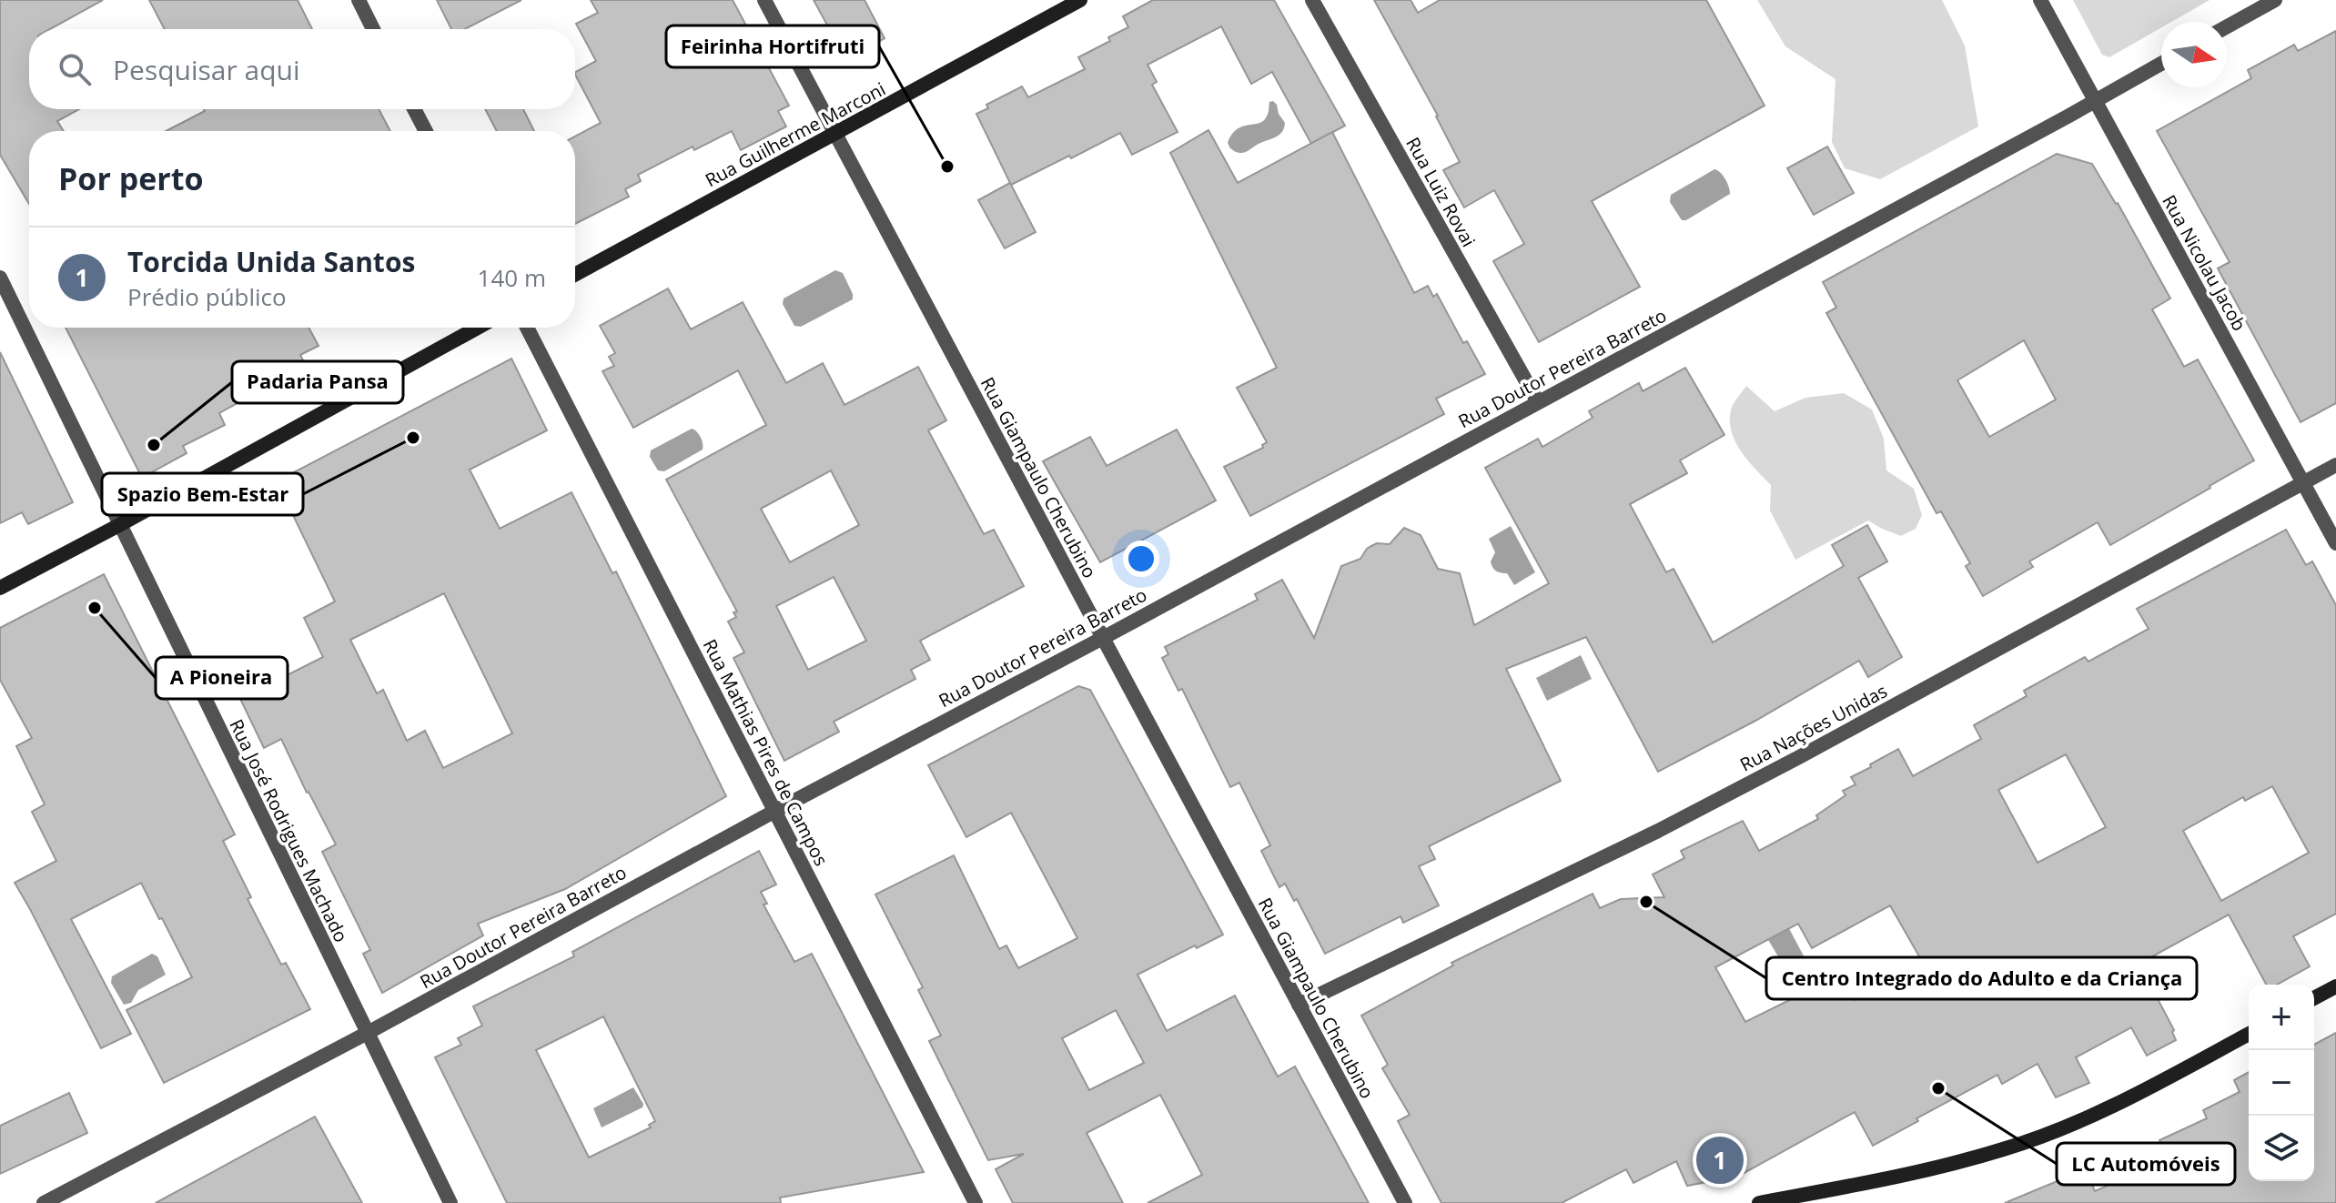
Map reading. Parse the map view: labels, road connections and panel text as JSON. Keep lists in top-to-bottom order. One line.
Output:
{"streets":{"main road":["Rua Guilherme Marconi"],"street":["Rua Luiz Rovai","Rua Nicolau Jacob","Rua Doutor Pereira Barreto","Rua Giampaulo Cherubino","Rua Nações Unidas","Rua Mathias Pires de Campos","Rua José Rodrigues Machado"]},"crossings":[["Rua Guilherme Marconi","Rua Giampaulo Cherubino"],["Rua Luiz Rovai","Rua Doutor Pereira Barreto"],["Rua Nicolau Jacob","Rua Doutor Pereira Barreto"],["Rua Nicolau Jacob","Rua Nações Unidas"],["Rua Doutor Pereira Barreto","Rua Giampaulo Cherubino"],["Rua Doutor Pereira Barreto","Rua Mathias Pires de Campos"],["Rua Doutor Pereira Barreto","Rua José Rodrigues Machado"],["Rua Giampaulo Cherubino","Rua Nações Unidas"]],"places":["Feirinha Hortifruti","Spazio Bem-Estar","Padaria Pansa","A Pioneira","Centro Integrado do Adulto e da Criança","LC Automóveis"],"north":"right","page":{"search":"Pesquisar aqui","heading":"Por perto","list":[{"mark":"1","name":"Torcida Unida Santos","note":"Prédio público","value":"140 m"}],"map_buttons":["+","−"],"pins":"1"}}
